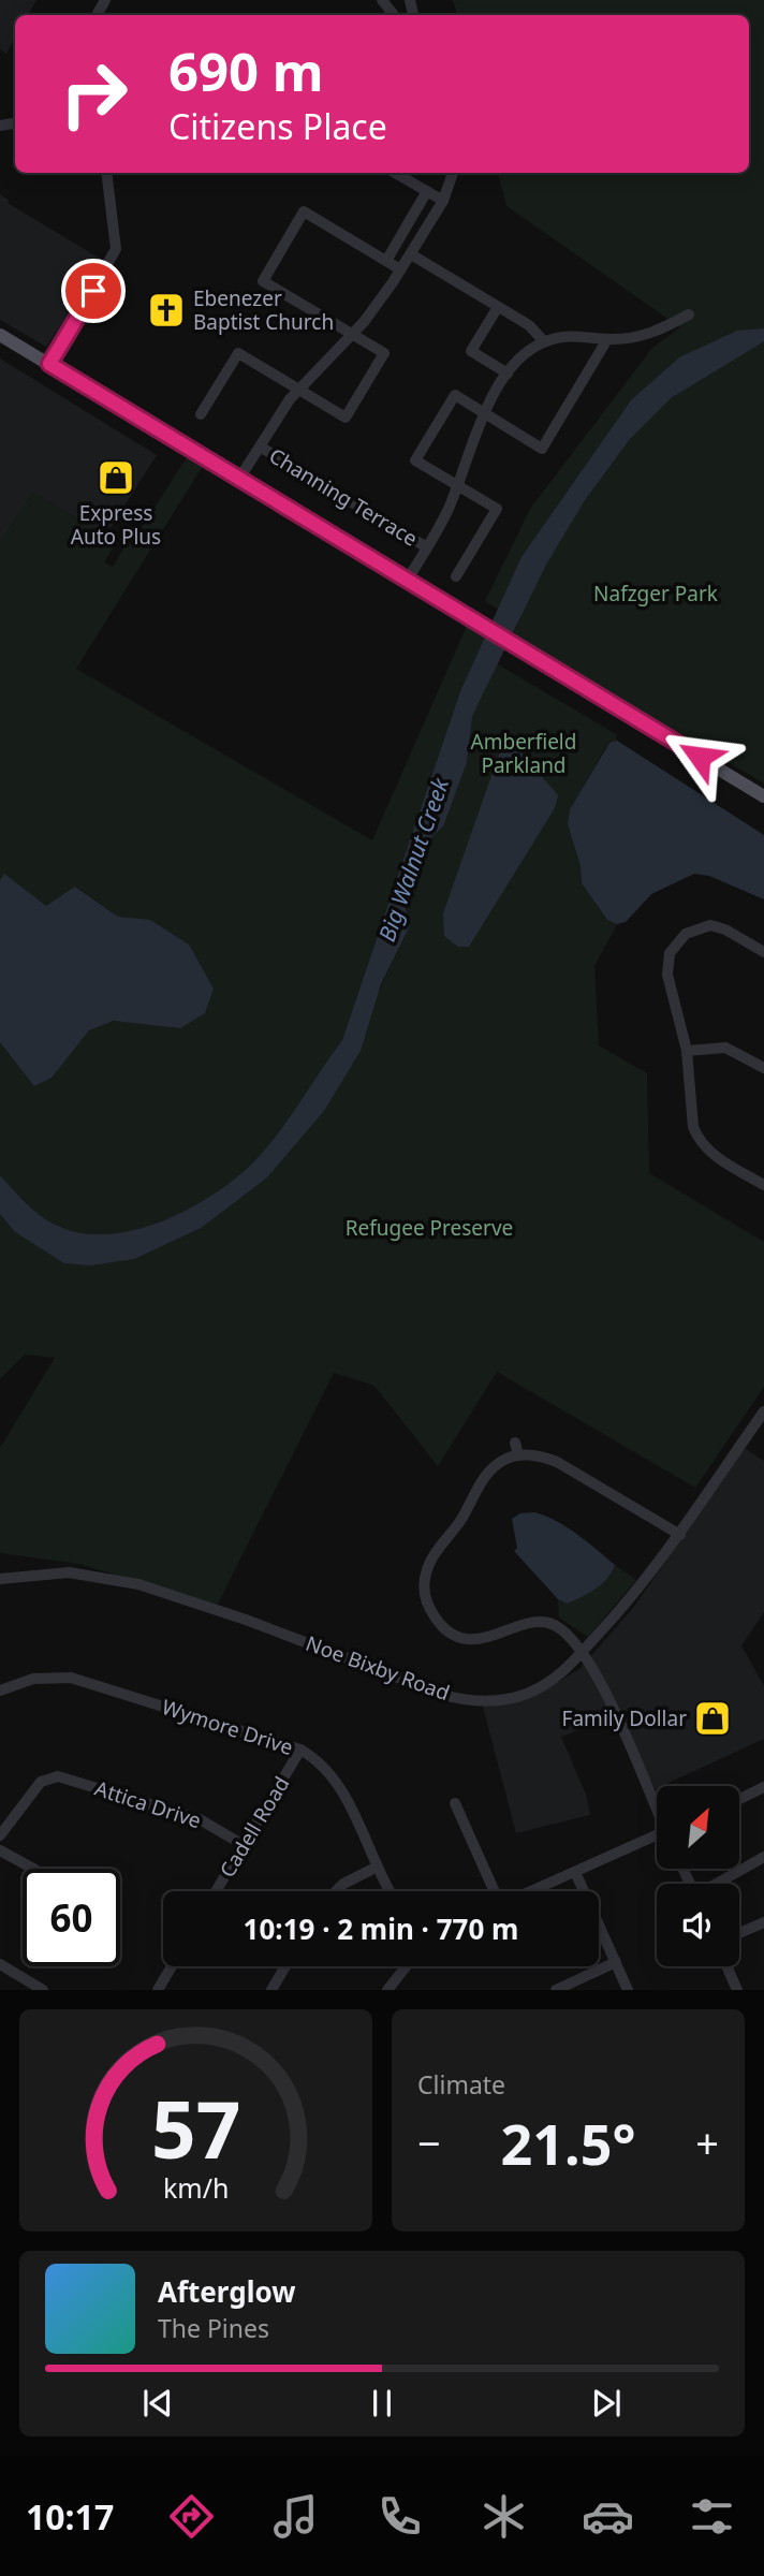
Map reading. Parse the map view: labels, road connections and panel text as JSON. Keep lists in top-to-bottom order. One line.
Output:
{"streets":{"street":["Channing Terrace","Noe Bixby Road","Wymore Drive","Attica Drive","Cadell Road"]},"crossings":[["Wymore Drive","Cadell Road"],["Attica Drive","Cadell Road"]],"water":["Big Walnut Creek"],"parks":["Nafzger Park","Amberfield Parkland","Refugee Preserve"],"places":{"church":["Ebenezer Baptist Church"],"shop":["Express Auto Plus","Family Dollar"]},"north":"top right","page":{"turn":["690 m","Citizens Place"],"limit":"60","trip":"10:19 · 2 min · 770 m","tile":"Climate","heat":["−","21.5°","+"],"song":["Afterglow","The Pines"],"tabs":"10:17","gauge":["57","km/h"]}}
